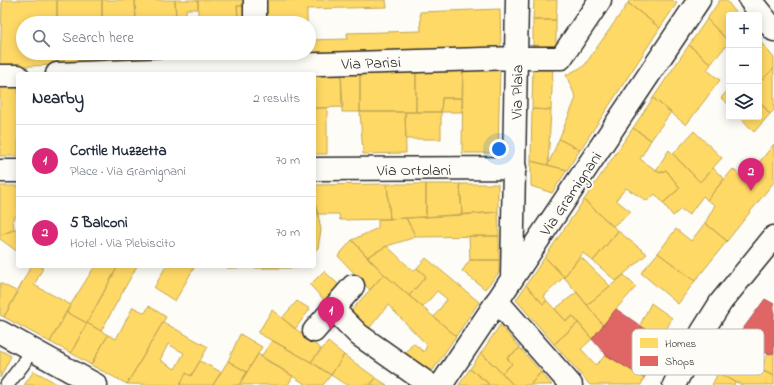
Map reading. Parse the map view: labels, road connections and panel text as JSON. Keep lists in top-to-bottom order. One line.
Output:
{"streets":{"street":["Via Parisi","Via Plaia","Via Ortolani","Via Gramignani"]},"crossings":[["Via Parisi","Via Plaia"],["Via Plaia","Via Ortolani"],["Via Plaia","Via Gramignani"]],"legend":["Homes","Shops"],"page":{"map_buttons":["+","−"],"search":"Search here","heading":["Nearby","2 results"],"list":[{"mark":"1","name":"Cortile Muzzetta","note":"Place · Via Gramignani","value":"70 m"},{"mark":"2","name":"5 Balconi","note":"Hotel · Via Plebiscito","value":"70 m"}],"pins":["2","1"]}}
